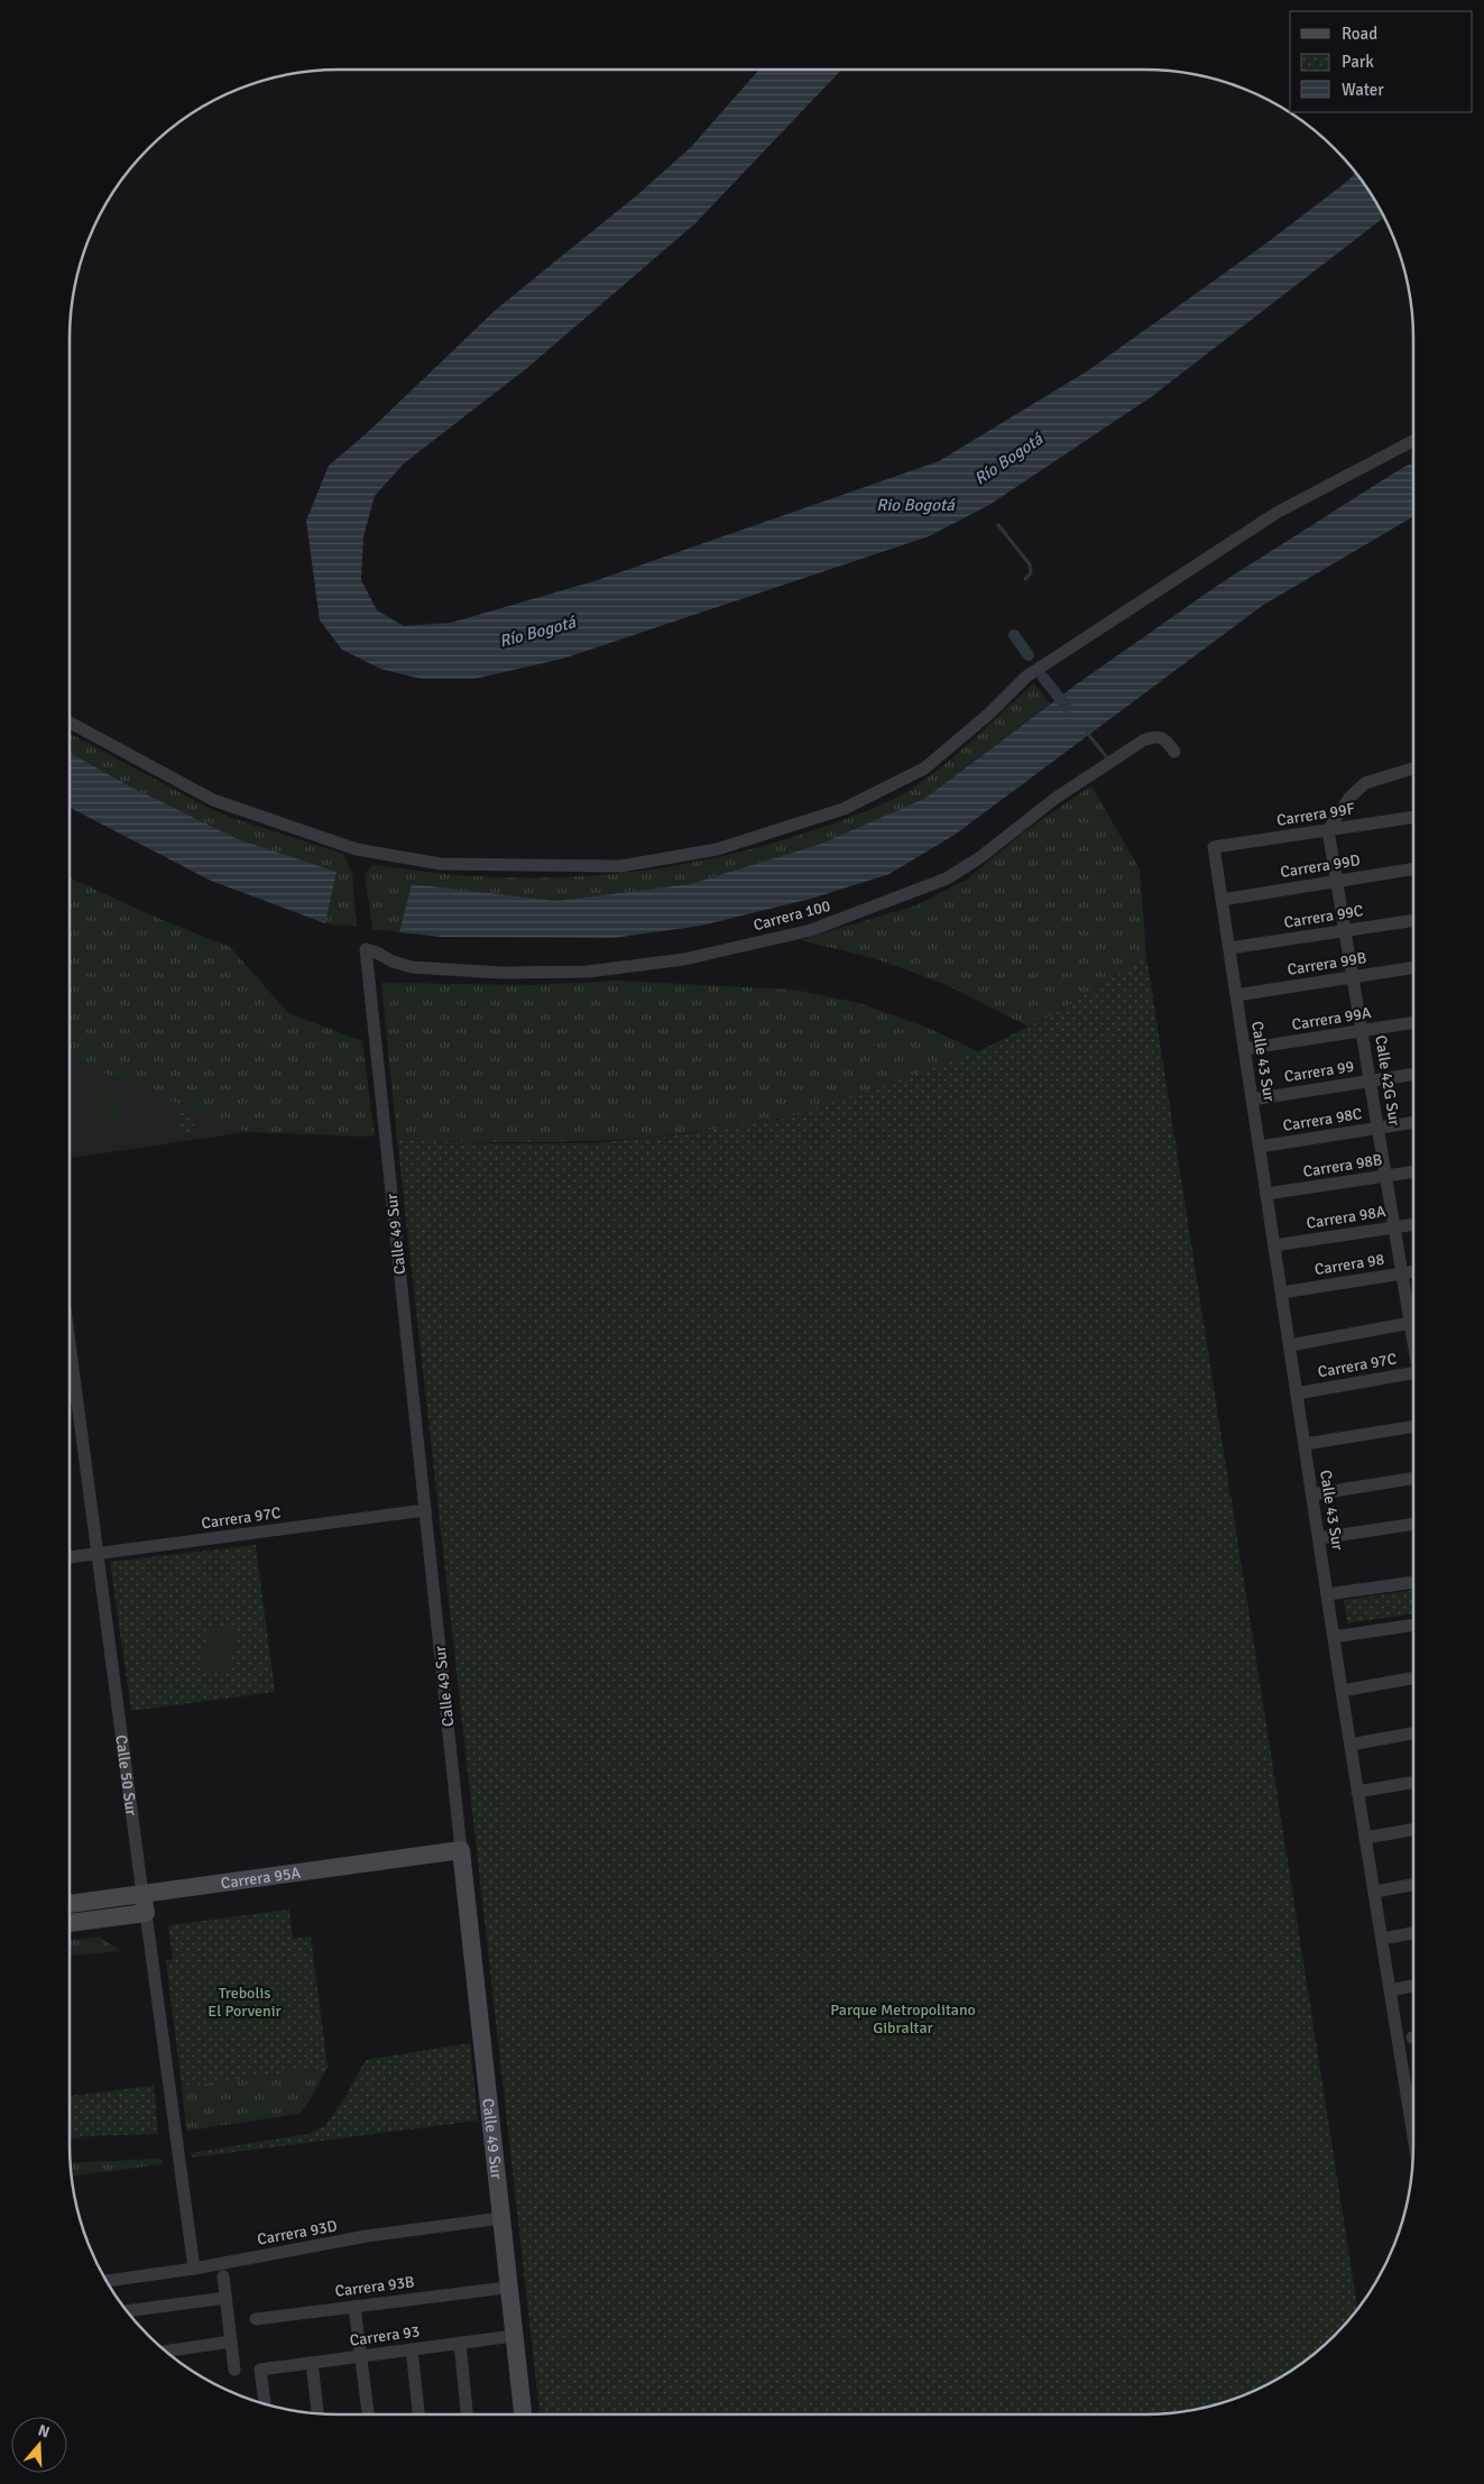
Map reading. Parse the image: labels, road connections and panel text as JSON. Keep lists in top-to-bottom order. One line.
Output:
{"streets":{"street":["Carrera 99F","Carrera 99D","Carrera 100","Carrera 99C","Carrera 99B","Carrera 99A","Calle 43 Sur","Carrera 99","Calle 42G Sur","Carrera 98C","Carrera 98B","Carrera 98A","Calle 49 Sur","Carrera 98","Carrera 97C","Calle 50 Sur","Carrera 95A","Carrera 93D","Carrera 93B","Carrera 93"]},"crossings":[["Carrera 99F","Calle 43 Sur"],["Carrera 99F","Calle 42G Sur"],["Carrera 99D","Calle 43 Sur"],["Carrera 99D","Calle 42G Sur"],["Carrera 100","Calle 49 Sur"],["Carrera 99C","Calle 43 Sur"],["Carrera 99C","Calle 42G Sur"],["Carrera 99B","Calle 43 Sur"],["Carrera 99B","Calle 42G Sur"],["Carrera 99A","Calle 43 Sur"],["Carrera 99A","Calle 42G Sur"],["Calle 43 Sur","Carrera 99"],["Calle 43 Sur","Carrera 98C"],["Calle 43 Sur","Carrera 98B"],["Calle 43 Sur","Carrera 98A"],["Calle 43 Sur","Carrera 98"],["Calle 43 Sur","Carrera 97C"],["Carrera 99","Calle 42G Sur"],["Calle 42G Sur","Carrera 98C"],["Calle 42G Sur","Carrera 98B"],["Calle 42G Sur","Carrera 98A"],["Calle 42G Sur","Carrera 98"],["Calle 49 Sur","Carrera 97C"],["Calle 49 Sur","Carrera 95A"],["Calle 49 Sur","Carrera 93D"],["Calle 49 Sur","Carrera 93"],["Carrera 97C","Calle 50 Sur"],["Calle 50 Sur","Carrera 95A"],["Calle 50 Sur","Carrera 93D"]],"water":["Río Bogotá","Rio Bogotá"],"parks":["Trebolis El Porvenir","Parque Metropolitano Gibraltar"],"legend":["Road","Park","Water"],"north":"top"}
